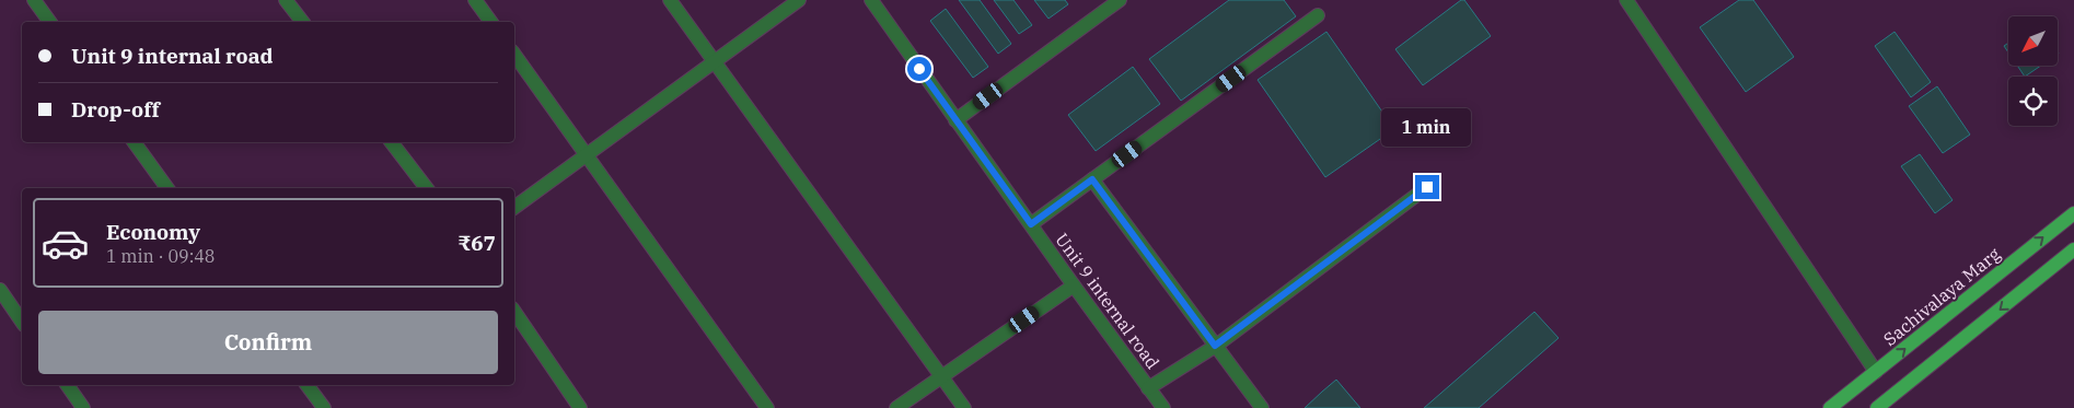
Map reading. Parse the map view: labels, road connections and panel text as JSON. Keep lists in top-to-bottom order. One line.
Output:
{"streets":{"main road":["Sachivalaya Marg"],"street":["Unit 9 internal road"]},"north":"bottom left","page":{"banner":["Unit 9 internal road","Drop-off"],"bubble":"1 min","list":[{"name":"Economy","note":"1 min · 09:48","value":"₹67"}],"buttons":"Confirm"}}
